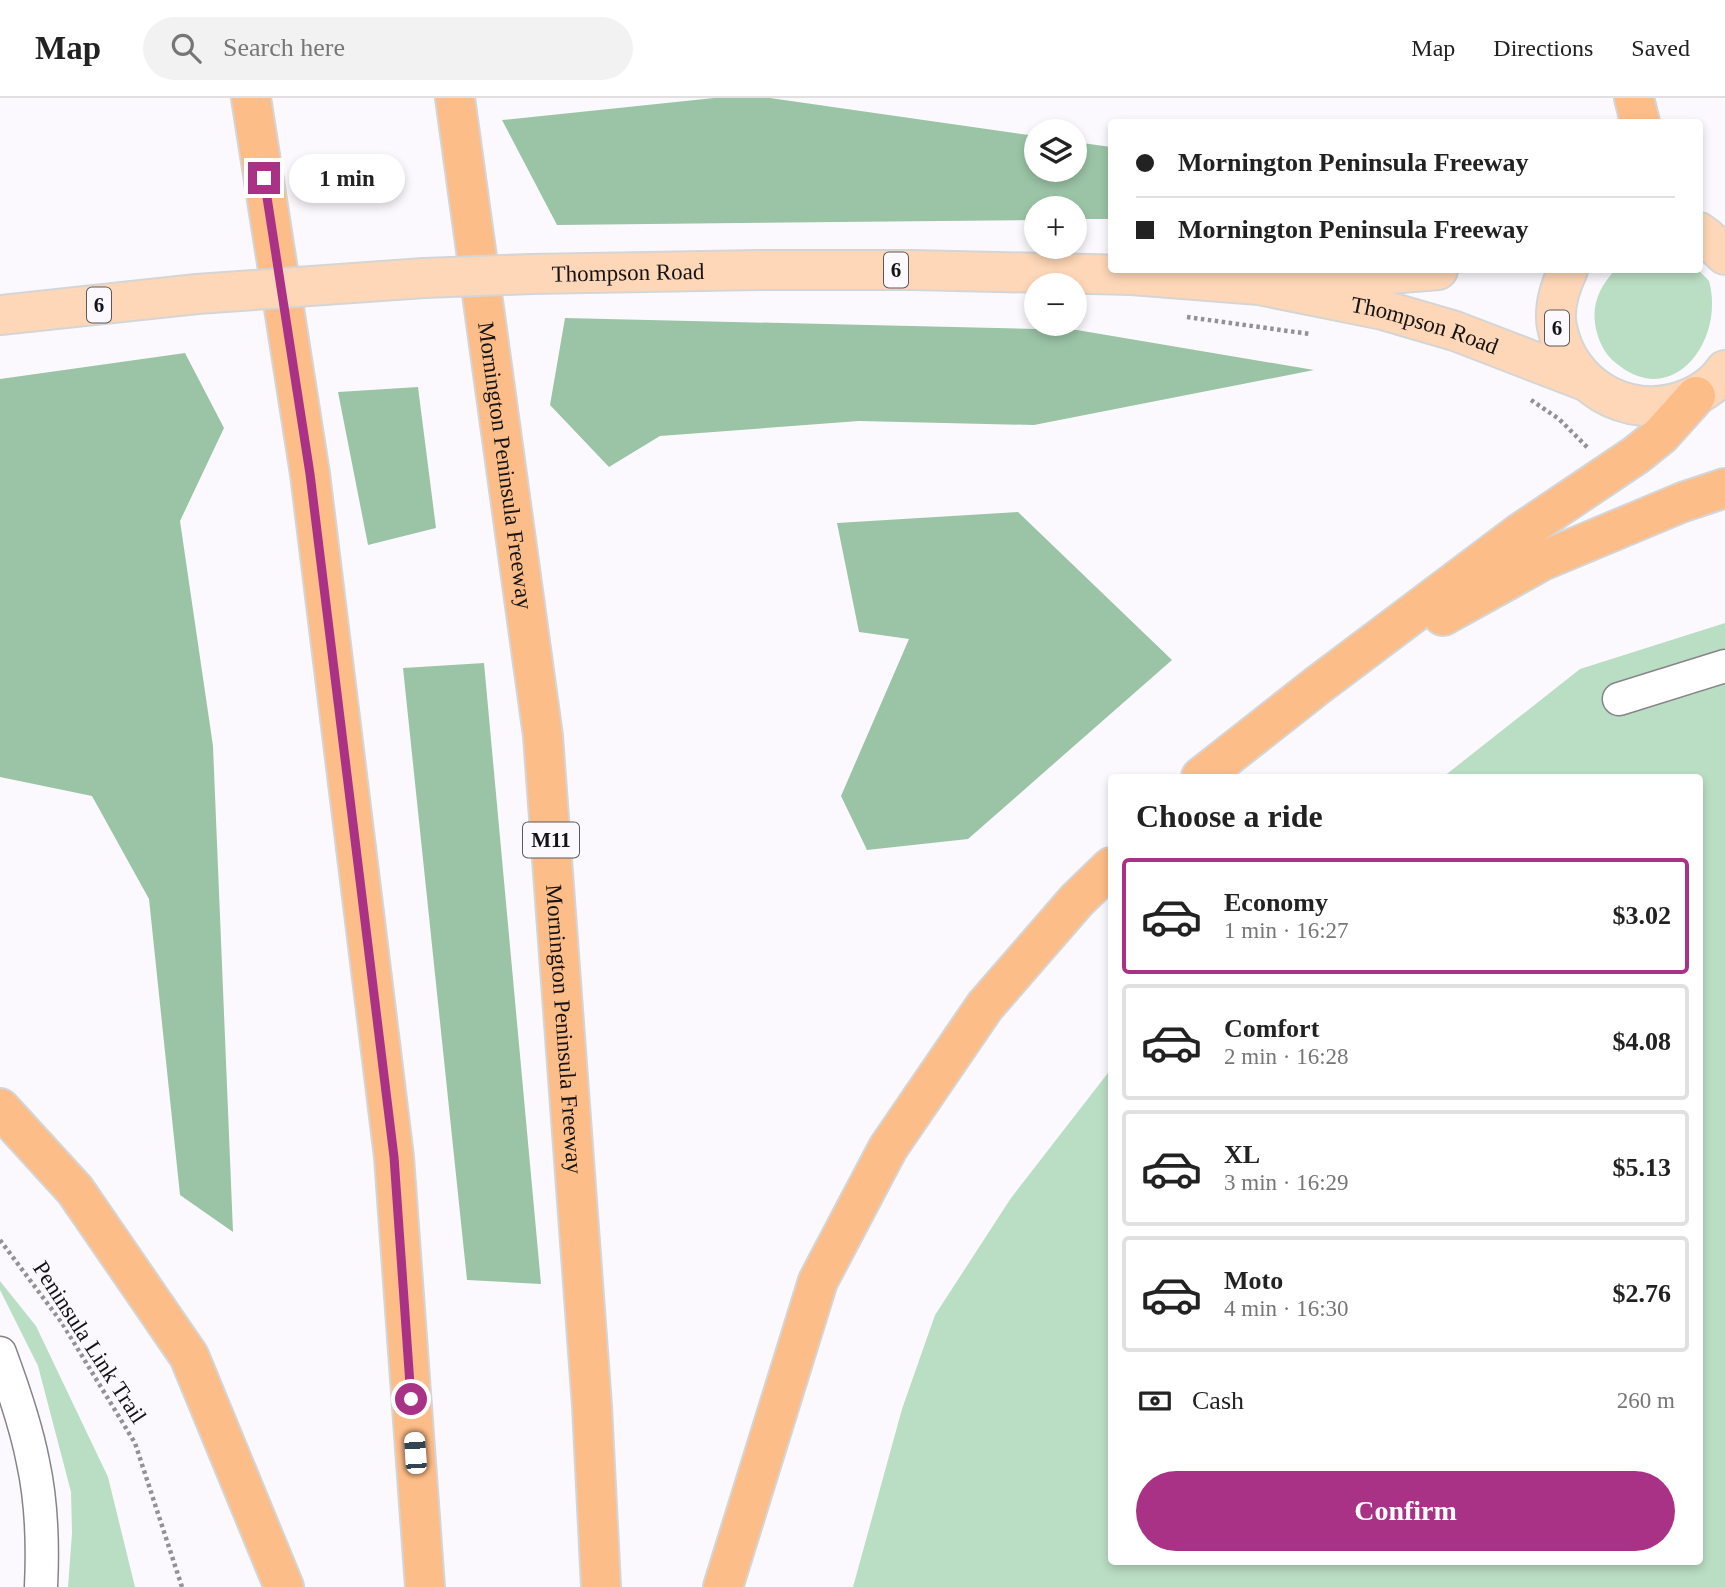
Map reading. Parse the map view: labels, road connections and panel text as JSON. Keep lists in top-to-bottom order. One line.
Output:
{"streets":{"highway":["Mornington Peninsula Freeway","M11"],"main road":["6","Thompson Road"],"path":["Peninsula Link Trail"]},"crossings":[["6","Thompson Road"]],"page":{"header":"Map","search":"Search here","nav":["Map","Directions","Saved"],"map_buttons":["+","−"],"banner":["Mornington Peninsula Freeway","Mornington Peninsula Freeway"],"bubble":"1 min","heading":"Choose a ride","list":[{"name":"Economy","note":"1 min · 16:27","value":"$3.02"},{"name":"Comfort","note":"2 min · 16:28","value":"$4.08"},{"name":"XL","note":"3 min · 16:29","value":"$5.13"},{"name":"Moto","note":"4 min · 16:30","value":"$2.76"}],"pay":["Cash","260 m"],"buttons":"Confirm"}}
